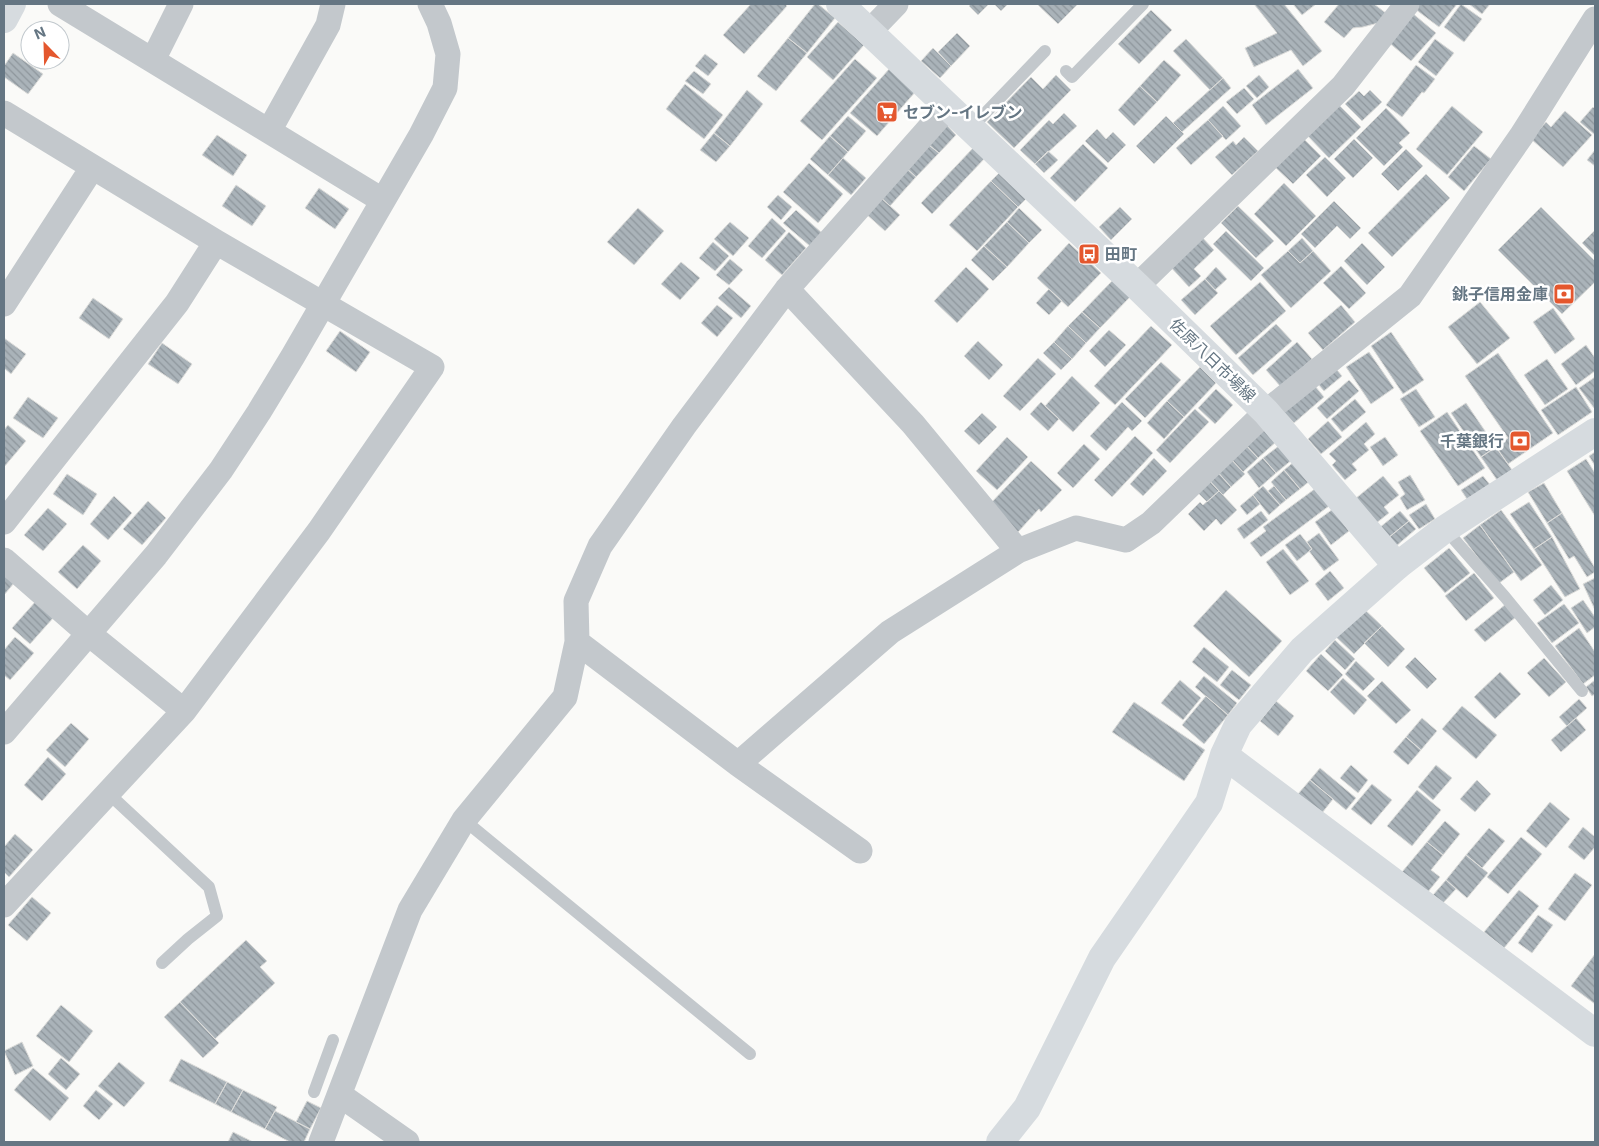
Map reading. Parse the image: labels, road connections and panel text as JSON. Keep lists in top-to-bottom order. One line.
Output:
{"streets":{"street":["佐原八日市場線"]},"places":{"supermarket":["セブン-イレブン"],"bus stop":["田町"],"bank":["銚子信用金庫","千葉銀行"]},"north":"top left"}
